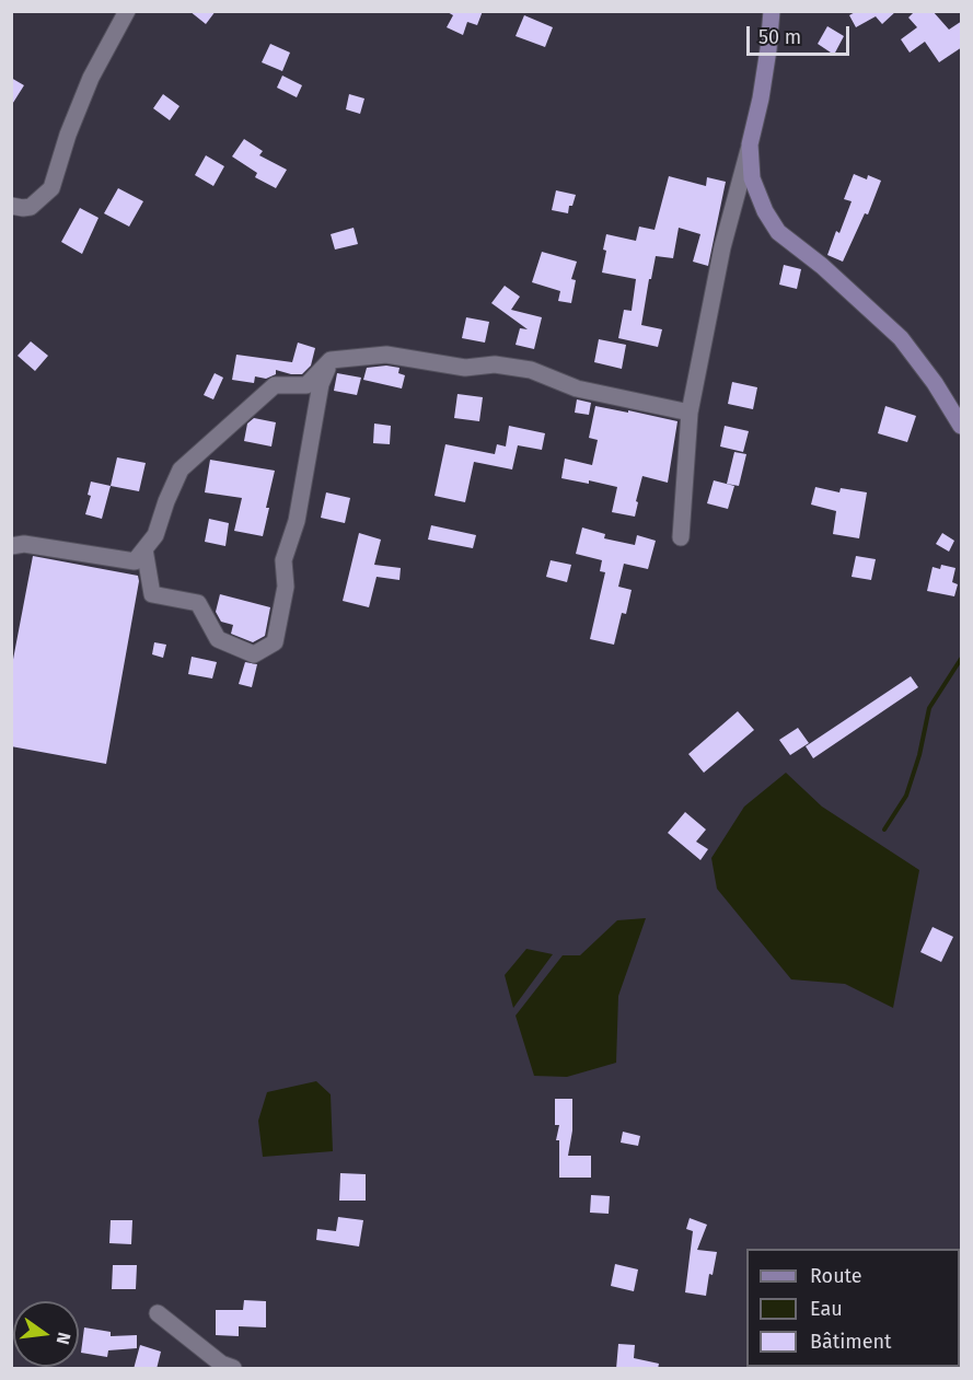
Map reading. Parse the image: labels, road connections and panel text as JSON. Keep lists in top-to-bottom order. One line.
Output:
{"legend":["Route","Eau","Bâtiment"],"scale_bar":"50 m","north":"right"}
